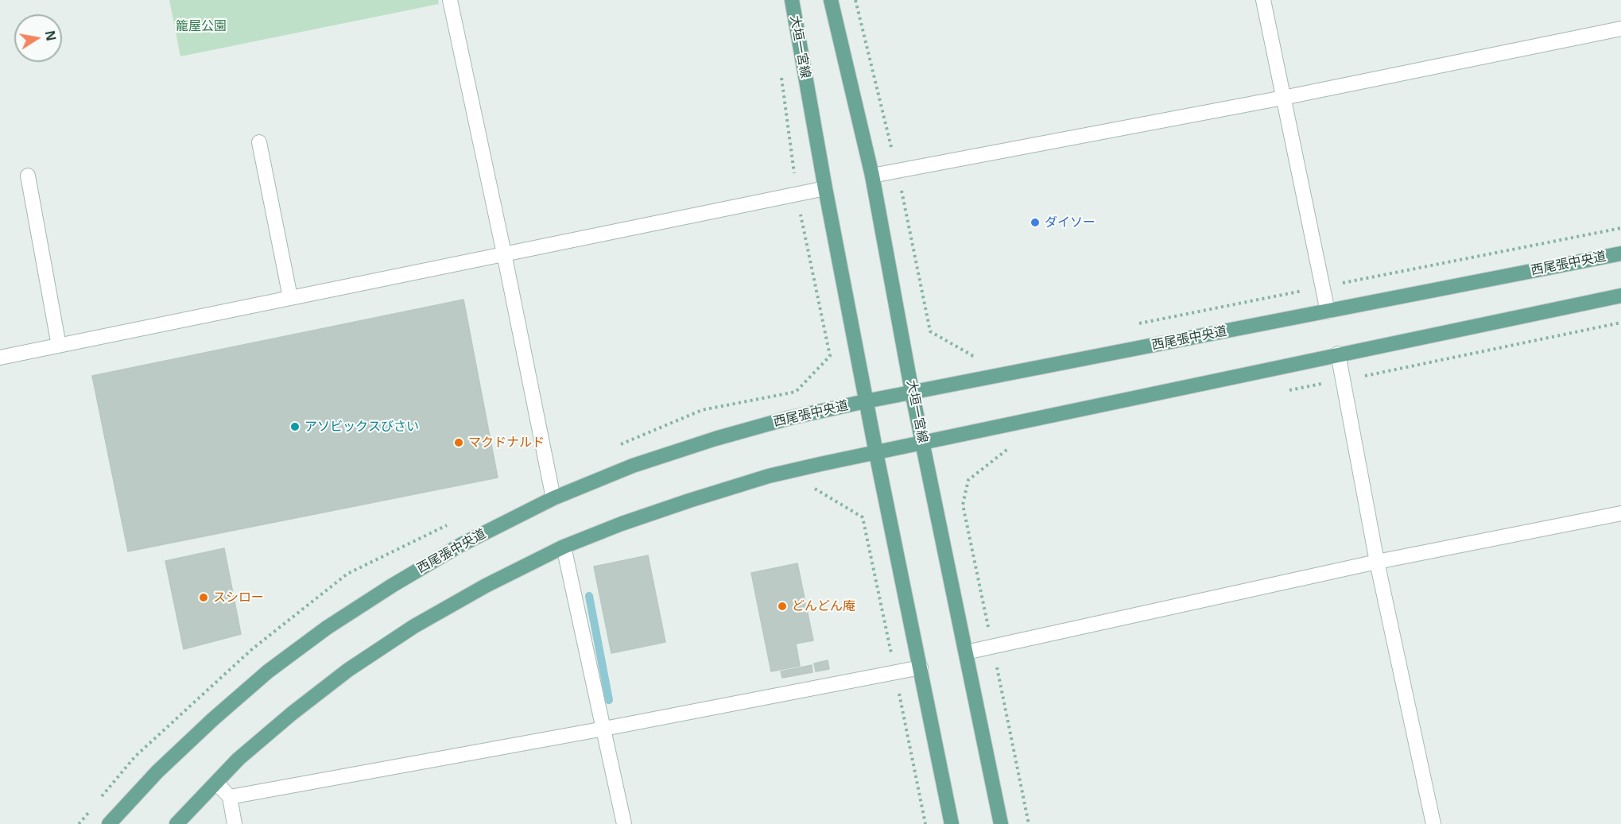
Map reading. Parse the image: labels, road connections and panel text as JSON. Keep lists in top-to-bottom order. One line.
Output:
{"streets":{"main road":["大垣一宮線","西尾張中央道"]},"crossings":[["大垣一宮線","西尾張中央道"]],"parks":["籠屋公園"],"places":["ダイソー","アソビックスびさい","マクドナルド","スシロー","どんどん庵"],"north":"right"}
